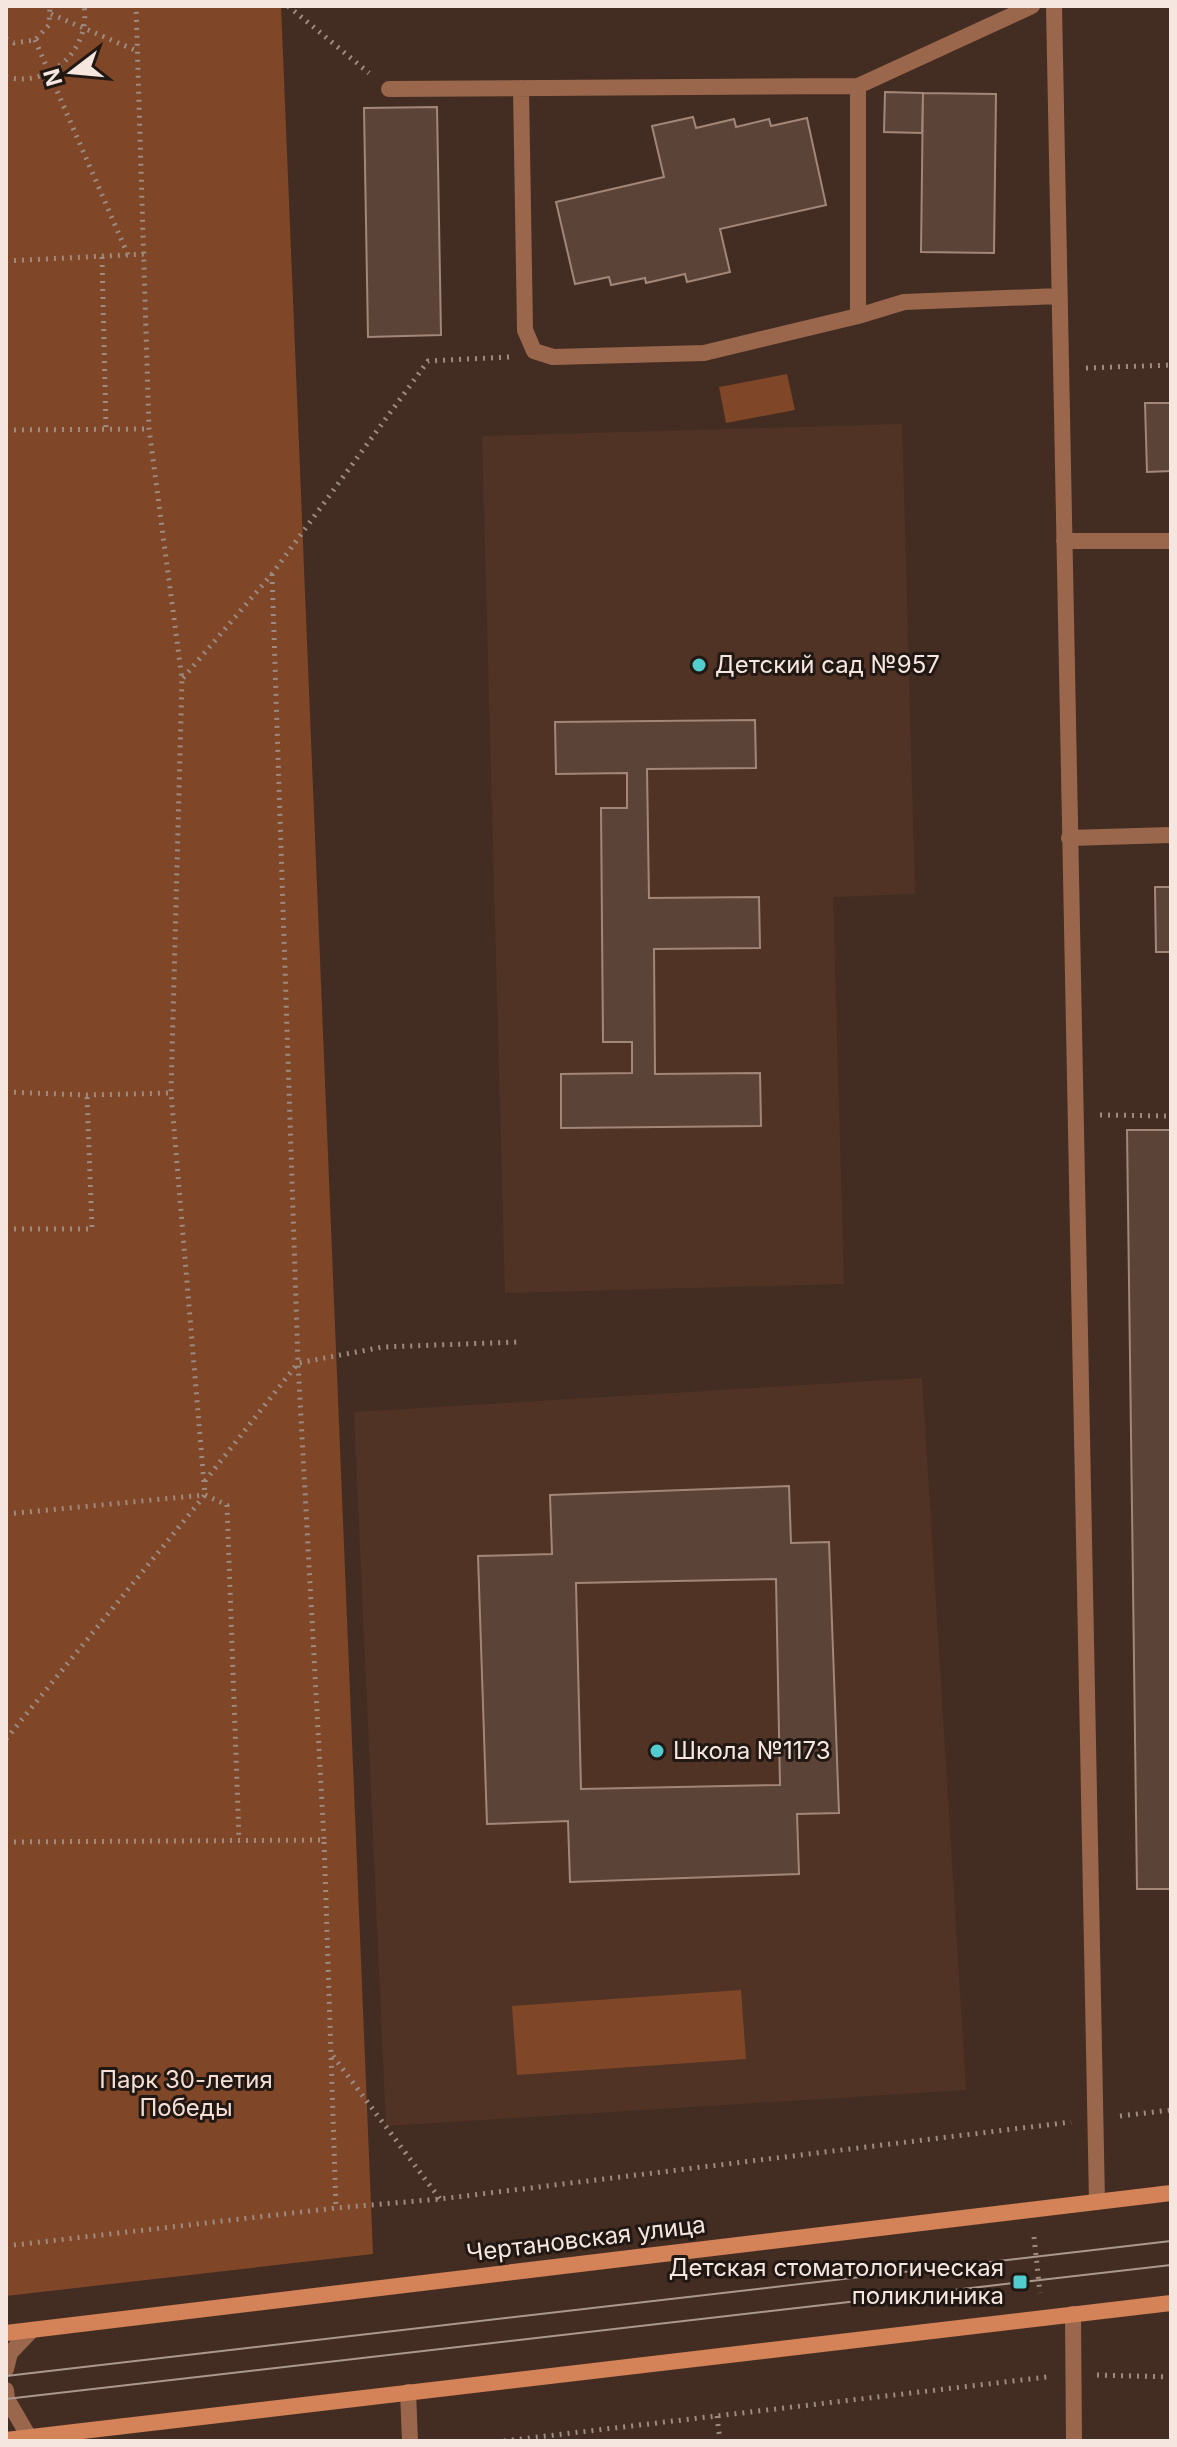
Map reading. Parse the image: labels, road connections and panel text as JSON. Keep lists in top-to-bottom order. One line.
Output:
{"streets":{"main road":["Чертановская улица"]},"parks":["Парк 30-летия Победы"],"places":{"other":["Детский сад №957","Школа №1173"],"transit":["Детская стоматологическая поликлиника"]},"north":"left"}
